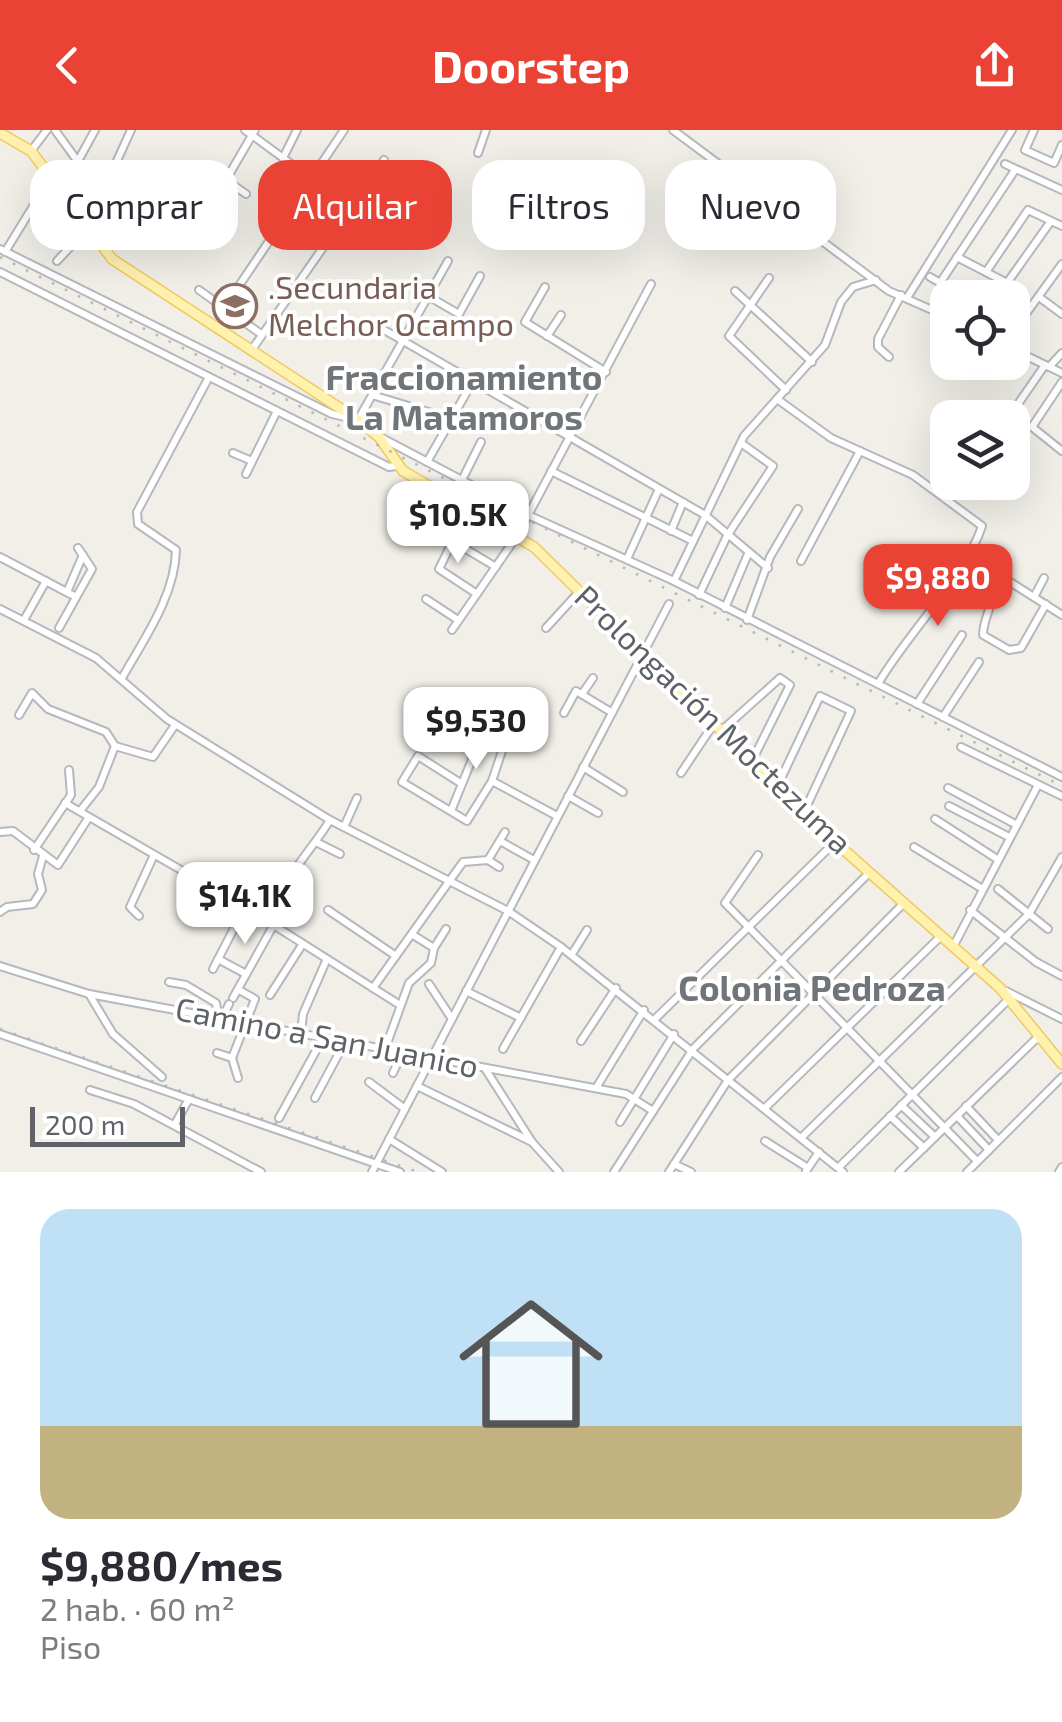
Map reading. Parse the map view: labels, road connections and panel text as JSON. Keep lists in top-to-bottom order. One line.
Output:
{"streets":{"main road":["Prolongación Moctezuma"],"street":["Camino a San Juanico"]},"districts":["Fraccionamiento La Matamoros","Colonia Pedroza"],"places":{"school or university":[".Secundaria Melchor Ocampo"]},"scale_bar":"200 m","page":{"header":"Doorstep","chip":["Comprar","Alquilar","Filtros","Nuevo"],"price":["$10.5K","$9,880","$9,530","$14.1K"],"scale":"200 m","list":[{"name":"$9,880/mes","note":"2 hab. · 60 m² · Piso"}]}}
